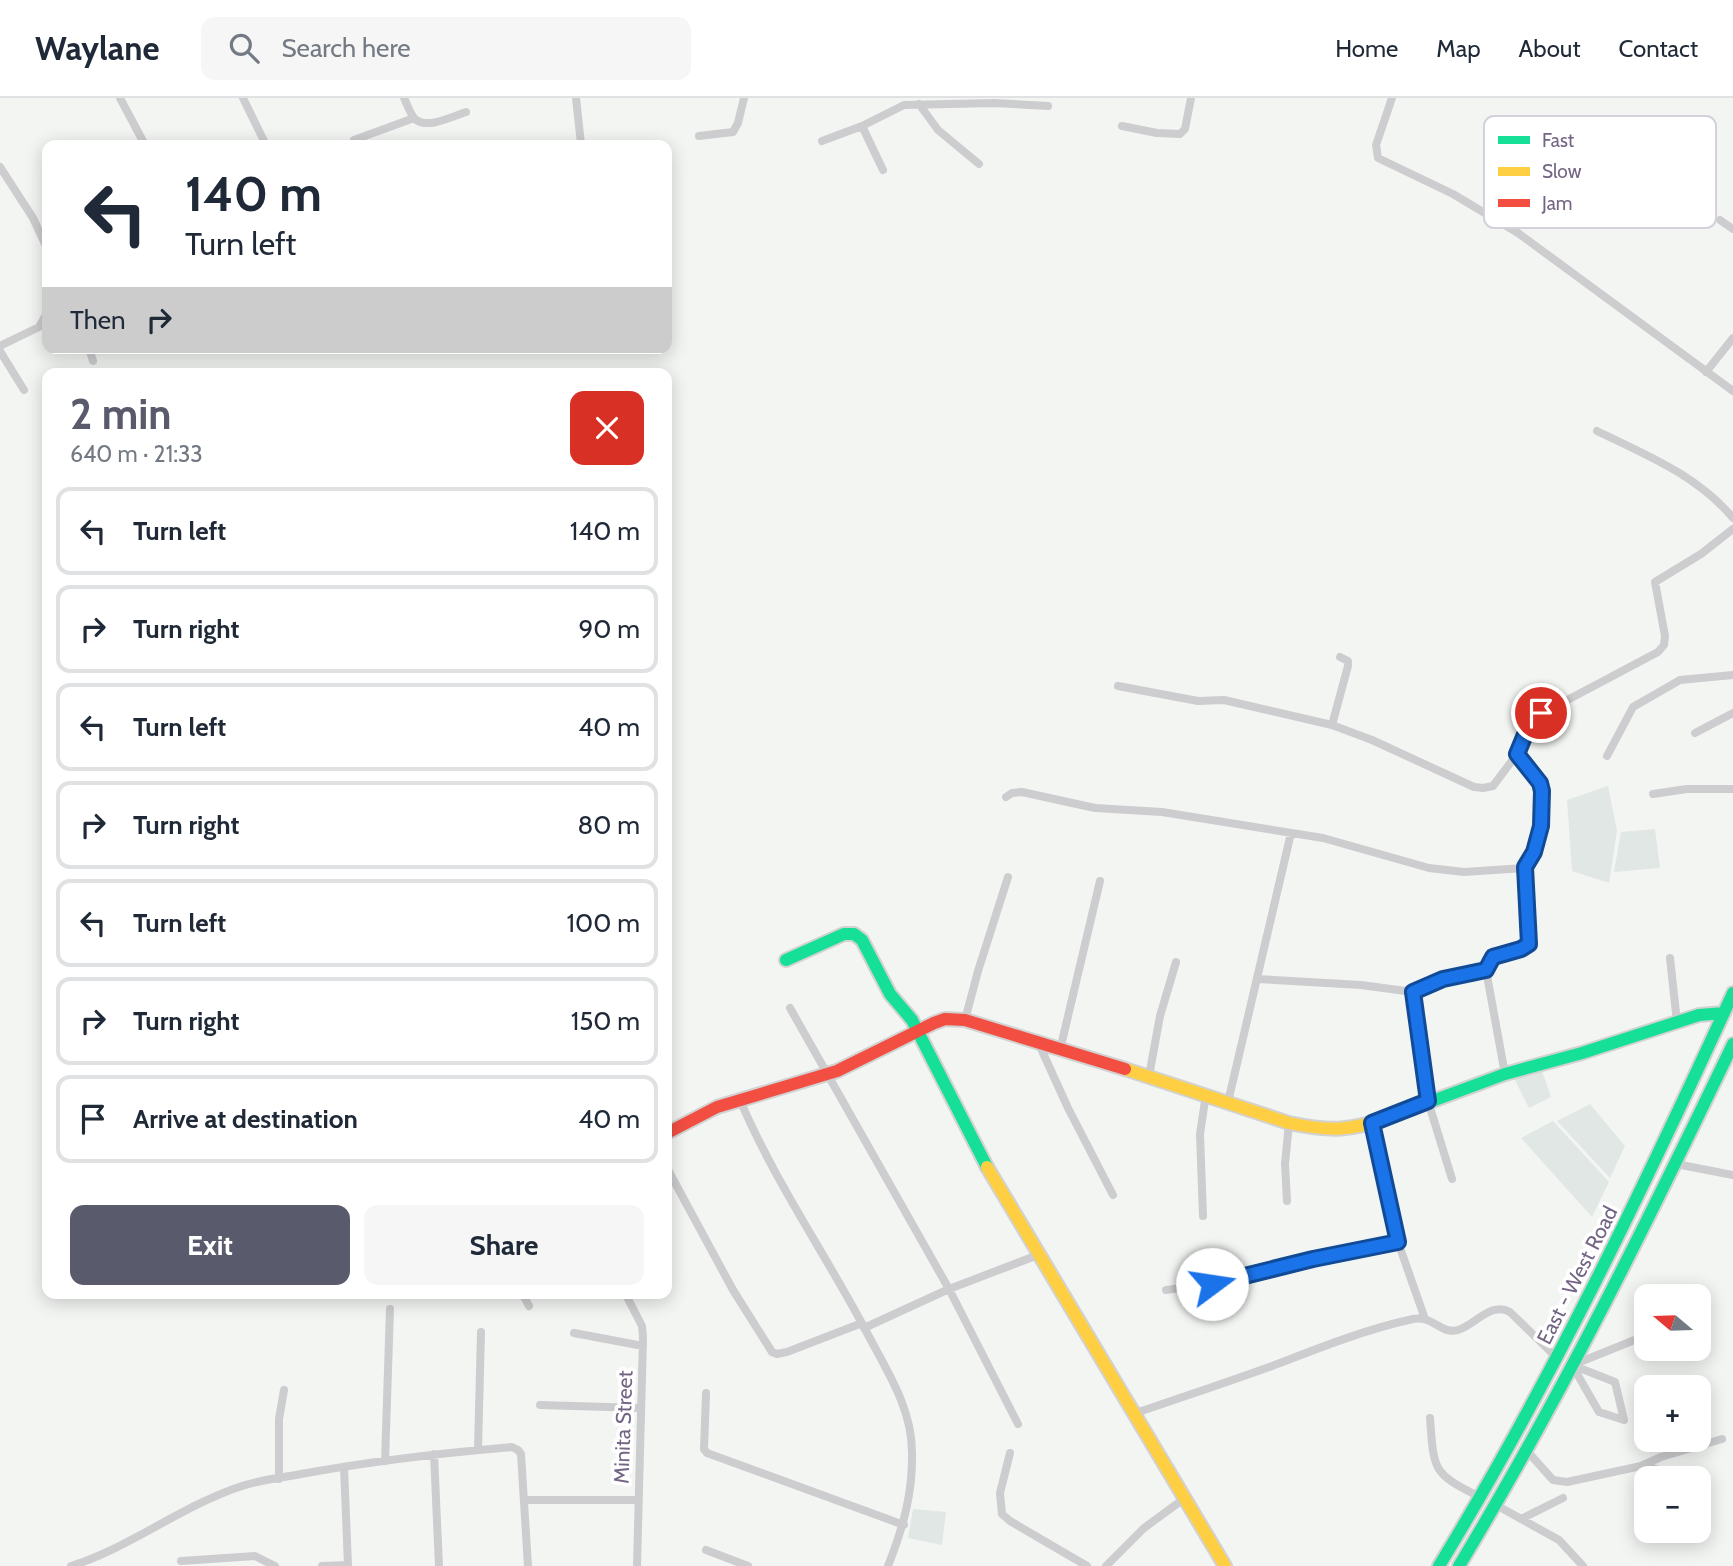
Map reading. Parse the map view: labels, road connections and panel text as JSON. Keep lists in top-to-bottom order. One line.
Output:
{"streets":{"street":["East - West Road","Minita Street"]},"legend":["Fast","Slow","Jam"],"north":"left","page":{"header":"Waylane","search":"Search here","nav":["Home","Map","About","Contact"],"turn":["140 m","Turn left"],"then":"Then","heading":["2 min","640 m · 21:33"],"list":[{"name":"Turn left","value":"140 m"},{"name":"Turn right","value":"90 m"},{"name":"Turn left","value":"40 m"},{"name":"Turn right","value":"80 m"},{"name":"Turn left","value":"100 m"},{"name":"Turn right","value":"150 m"},{"name":"Arrive at destination","value":"40 m"}],"buttons":["Exit","Share"],"map_buttons":["+","−"]}}
